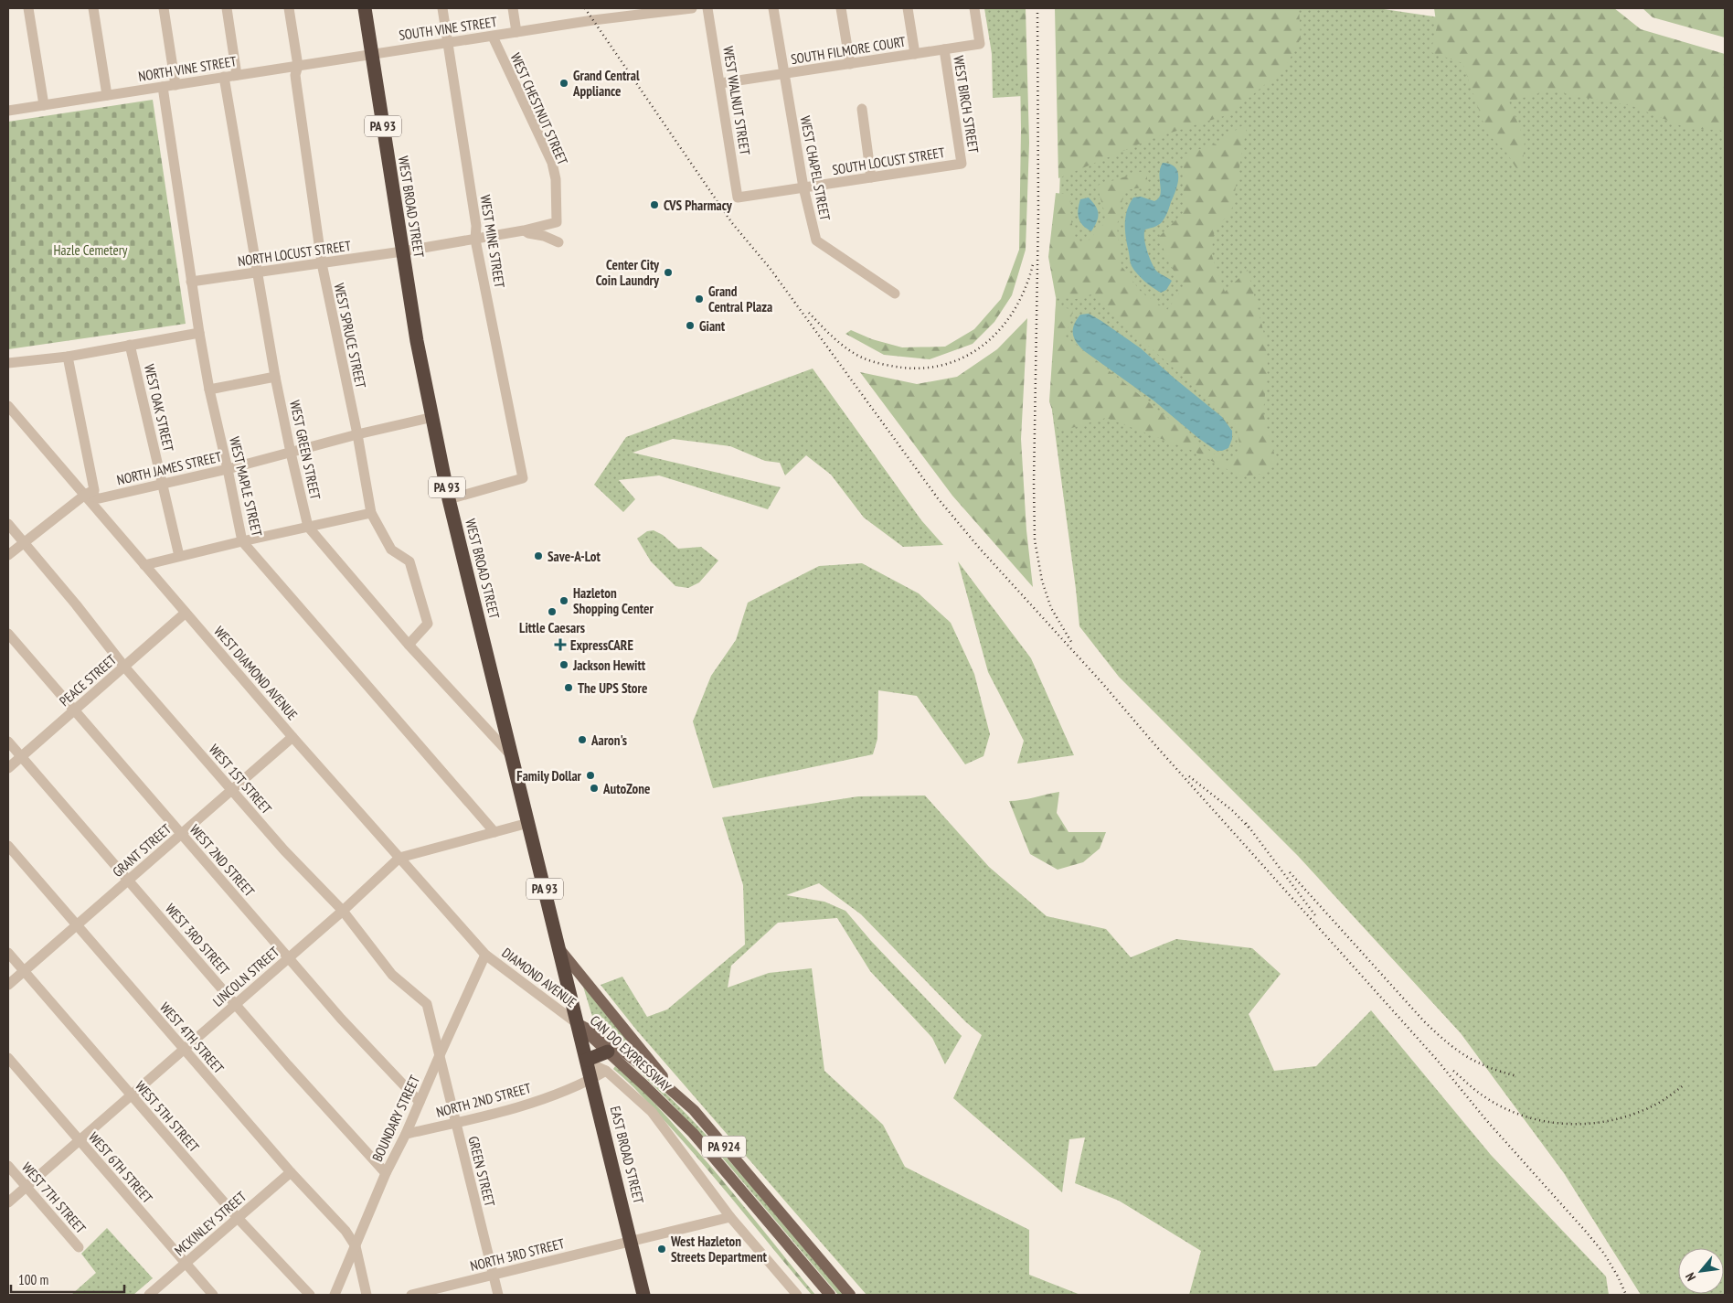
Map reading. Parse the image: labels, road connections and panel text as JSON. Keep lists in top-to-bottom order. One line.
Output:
{"streets":{"highway":["PA 93","WEST BROAD STREET","EAST BROAD STREET"],"main road":["CAN DO EXPRESSWAY","PA 924"],"street":["SOUTH VINE STREET","SOUTH FILMORE COURT","NORTH VINE STREET","WEST WALNUT STREET","WEST BIRCH STREET","WEST CHESTNUT STREET","SOUTH LOCUST STREET","WEST CHAPEL STREET","WEST MINE STREET","NORTH LOCUST STREET","WEST SPRUCE STREET","WEST OAK STREET","WEST GREEN STREET","NORTH JAMES STREET","WEST MAPLE STREET","WEST DIAMOND AVENUE","PEACE STREET","WEST 1ST STREET","GRANT STREET","WEST 2ND STREET","WEST 3RD STREET","LINCOLN STREET","DIAMOND AVENUE","WEST 4TH STREET","NORTH 2ND STREET","WEST 5TH STREET","BOUNDARY STREET","WEST 6TH STREET","GREEN STREET","WEST 7TH STREET","MCKINLEY STREET","NORTH 3RD STREET"]},"crossings":[["SOUTH VINE STREET","NORTH VINE STREET"],["SOUTH VINE STREET","WEST CHESTNUT STREET"],["SOUTH VINE STREET","WEST BROAD STREET"],["SOUTH VINE STREET","WEST MINE STREET"],["SOUTH FILMORE COURT","WEST WALNUT STREET"],["SOUTH FILMORE COURT","WEST BIRCH STREET"],["SOUTH FILMORE COURT","WEST CHAPEL STREET"],["NORTH VINE STREET","WEST BROAD STREET"],["NORTH VINE STREET","WEST SPRUCE STREET"],["NORTH VINE STREET","WEST GREEN STREET"],["NORTH VINE STREET","WEST MAPLE STREET"],["WEST WALNUT STREET","SOUTH LOCUST STREET"],["WEST BIRCH STREET","SOUTH LOCUST STREET"],["SOUTH LOCUST STREET","WEST CHAPEL STREET"],["WEST BROAD STREET","WEST MINE STREET"],["WEST BROAD STREET","NORTH LOCUST STREET"],["WEST BROAD STREET","WEST GREEN STREET"],["WEST BROAD STREET","NORTH JAMES STREET"],["WEST BROAD STREET","LINCOLN STREET"],["WEST BROAD STREET","DIAMOND AVENUE"],["WEST BROAD STREET","CAN DO EXPRESSWAY"],["WEST BROAD STREET","EAST BROAD STREET"],["NORTH LOCUST STREET","WEST SPRUCE STREET"],["NORTH LOCUST STREET","WEST GREEN STREET"],["NORTH LOCUST STREET","WEST MAPLE STREET"],["WEST SPRUCE STREET","WEST GREEN STREET"],["WEST SPRUCE STREET","NORTH JAMES STREET"],["WEST OAK STREET","NORTH JAMES STREET"],["WEST GREEN STREET","NORTH JAMES STREET"],["NORTH JAMES STREET","WEST MAPLE STREET"],["NORTH JAMES STREET","WEST DIAMOND AVENUE"],["WEST MAPLE STREET","LINCOLN STREET"],["WEST DIAMOND AVENUE","PEACE STREET"],["WEST DIAMOND AVENUE","GRANT STREET"],["WEST DIAMOND AVENUE","LINCOLN STREET"],["WEST DIAMOND AVENUE","DIAMOND AVENUE"],["WEST DIAMOND AVENUE","BOUNDARY STREET"],["PEACE STREET","WEST 1ST STREET"],["PEACE STREET","WEST 2ND STREET"],["PEACE STREET","WEST 3RD STREET"],["WEST 1ST STREET","GRANT STREET"],["WEST 1ST STREET","LINCOLN STREET"],["WEST 1ST STREET","BOUNDARY STREET"],["WEST 1ST STREET","GREEN STREET"],["GRANT STREET","WEST 2ND STREET"],["GRANT STREET","WEST 3RD STREET"],["GRANT STREET","WEST 4TH STREET"],["GRANT STREET","WEST 5TH STREET"],["WEST 2ND STREET","LINCOLN STREET"],["WEST 2ND STREET","BOUNDARY STREET"],["WEST 3RD STREET","LINCOLN STREET"],["WEST 3RD STREET","BOUNDARY STREET"],["LINCOLN STREET","WEST 4TH STREET"],["LINCOLN STREET","WEST 5TH STREET"],["LINCOLN STREET","WEST 6TH STREET"],["LINCOLN STREET","WEST 7TH STREET"],["DIAMOND AVENUE","CAN DO EXPRESSWAY"],["DIAMOND AVENUE","BOUNDARY STREET"],["DIAMOND AVENUE","EAST BROAD STREET"],["WEST 4TH STREET","BOUNDARY STREET"],["WEST 4TH STREET","MCKINLEY STREET"],["CAN DO EXPRESSWAY","EAST BROAD STREET"],["NORTH 2ND STREET","BOUNDARY STREET"],["NORTH 2ND STREET","EAST BROAD STREET"],["NORTH 2ND STREET","GREEN STREET"],["WEST 5TH STREET","MCKINLEY STREET"],["BOUNDARY STREET","GREEN STREET"],["EAST BROAD STREET","NORTH 3RD STREET"],["WEST 6TH STREET","MCKINLEY STREET"],["GREEN STREET","NORTH 3RD STREET"]],"parks":["Hazle Cemetery"],"places":{"other":["Grand Central Appliance","CVS Pharmacy","Center City Coin Laundry","Grand Central Plaza","Giant","Save-A-Lot","Hazleton Shopping Center","Little Caesars","Jackson Hewitt","The UPS Store","Aaron's","Family Dollar","AutoZone","West Hazleton Streets Department"],"health":["ExpressCARE"]},"scale_bar":"100 m","north":"bottom left"}
